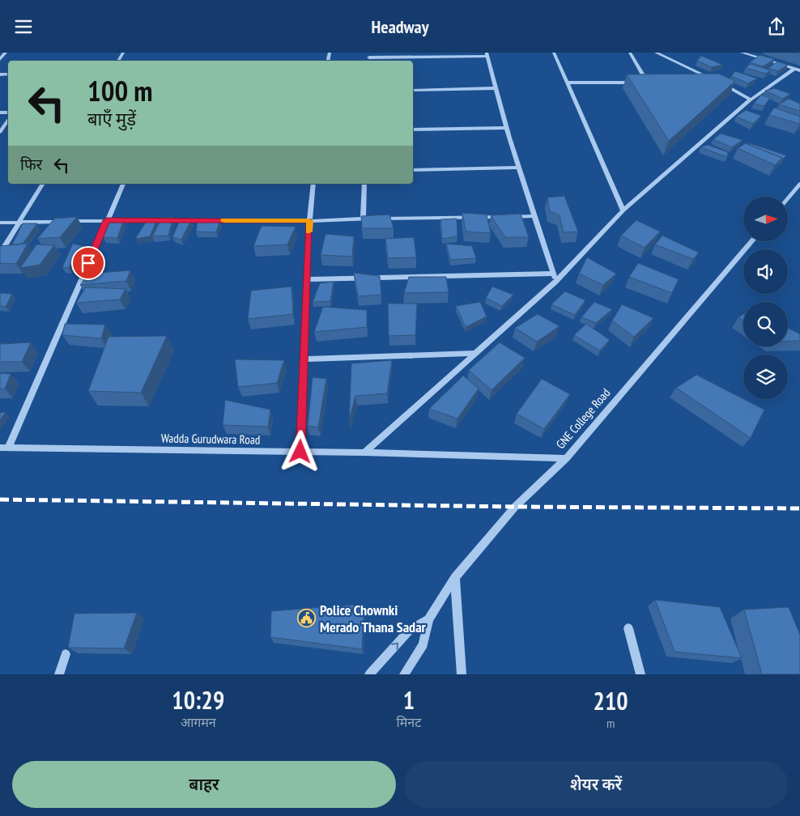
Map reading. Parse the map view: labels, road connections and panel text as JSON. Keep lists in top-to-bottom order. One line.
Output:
{"streets":{"street":["GNE College Road","Wadda Gurudwara Road"]},"crossings":[["GNE College Road","Wadda Gurudwara Road"]],"places":{"public building":["Police Chownki Merado Thana Sadar"]},"north":"right","page":{"header":"Headway","turn":["100 m","बाएँ मुड़ें"],"then":"फिर","eta":["10:29","आगमन","1","मिनट","210","m"],"buttons":["बाहर","शेयर करें"]}}
